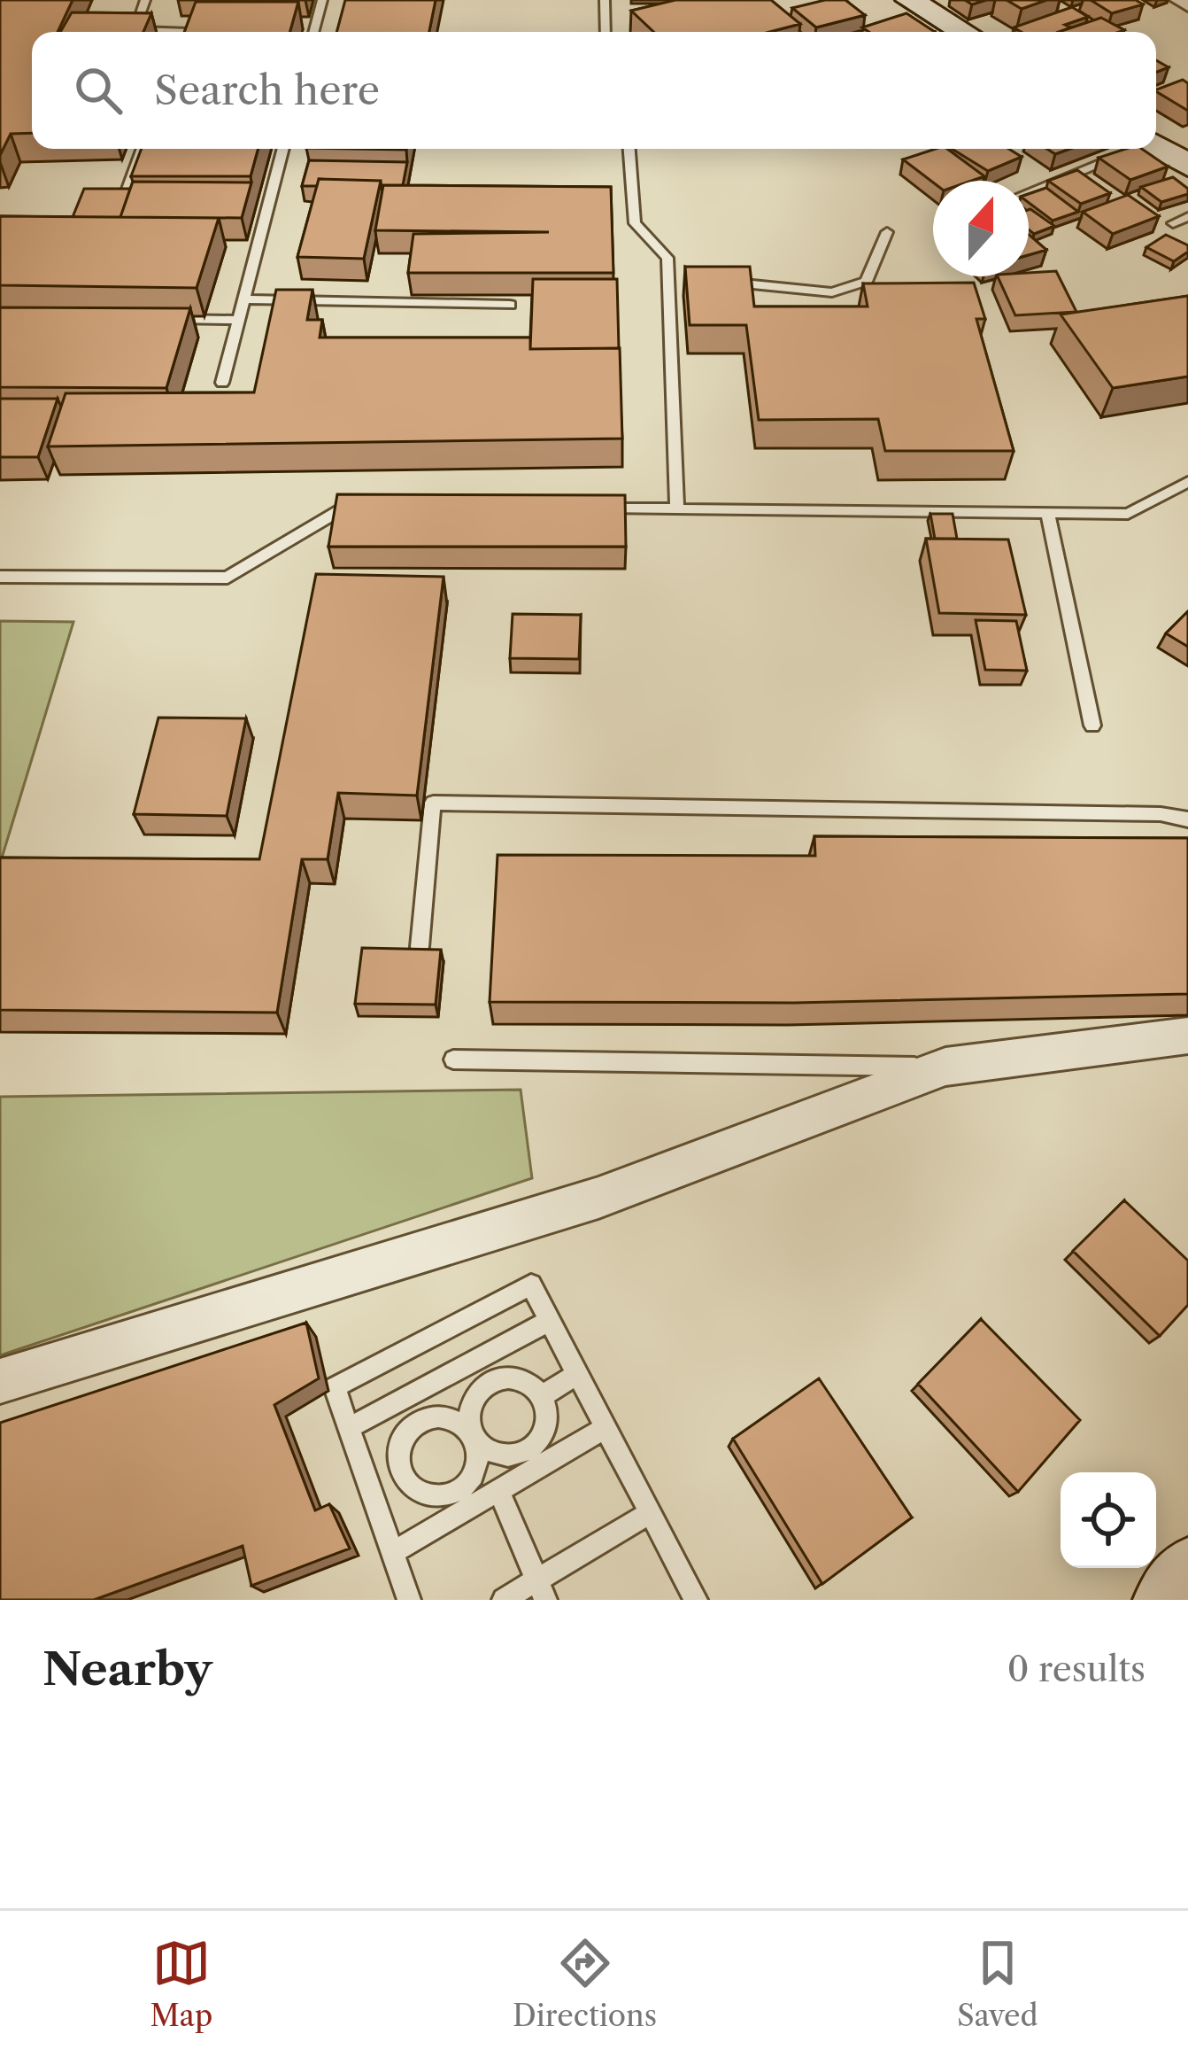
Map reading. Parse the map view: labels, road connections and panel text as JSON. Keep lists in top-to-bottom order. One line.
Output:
{"north":"top","page":{"search":"Search here","heading":["Nearby","0 results"],"nav":["Map","Directions","Saved"]}}
